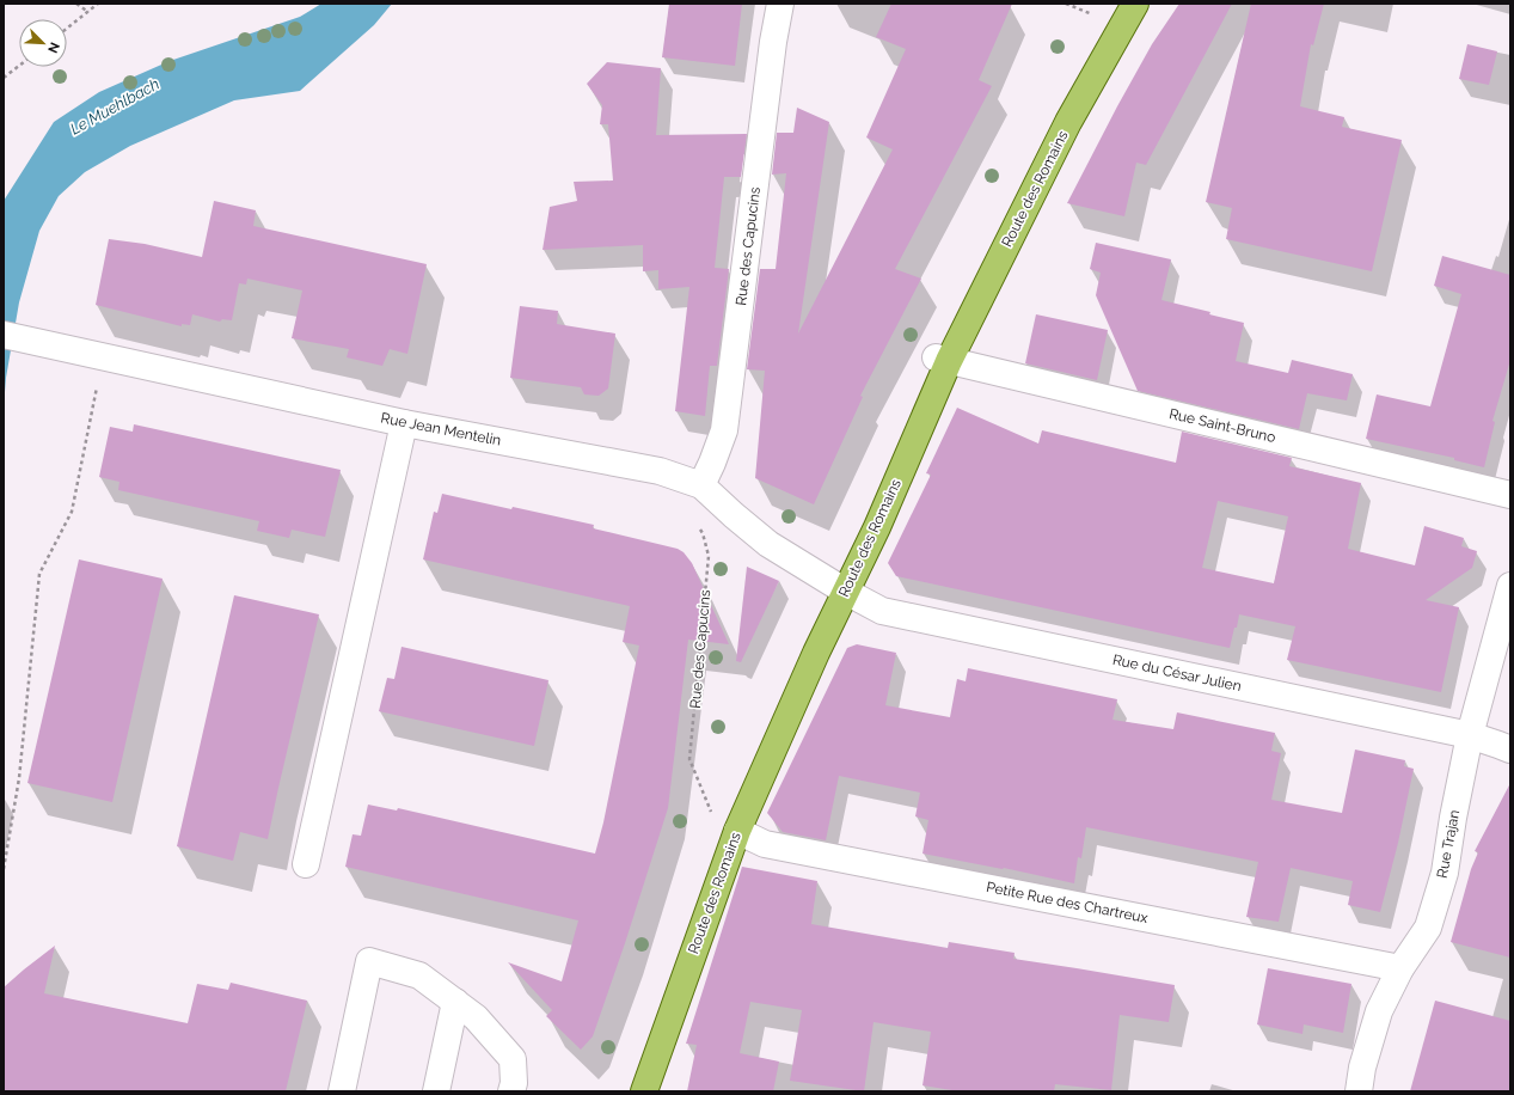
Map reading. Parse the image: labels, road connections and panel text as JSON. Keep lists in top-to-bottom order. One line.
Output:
{"streets":{"main road":["Route des Romains"],"street":["Rue des Capucins","Rue Saint-Bruno","Rue Jean Mentelin","Rue du César Julien","Rue Trajan","Petite Rue des Chartreux"]},"crossings":[["Route des Romains","Rue des Capucins"],["Route des Romains","Rue Saint-Bruno"],["Route des Romains","Rue Jean Mentelin"],["Route des Romains","Rue du César Julien"],["Route des Romains","Petite Rue des Chartreux"],["Rue des Capucins","Rue Jean Mentelin"],["Rue des Capucins","Petite Rue des Chartreux"],["Rue Jean Mentelin","Rue du César Julien"],["Rue du César Julien","Rue Trajan"],["Rue Trajan","Petite Rue des Chartreux"]],"water":["Le Muehlbach"],"north":"bottom right"}
